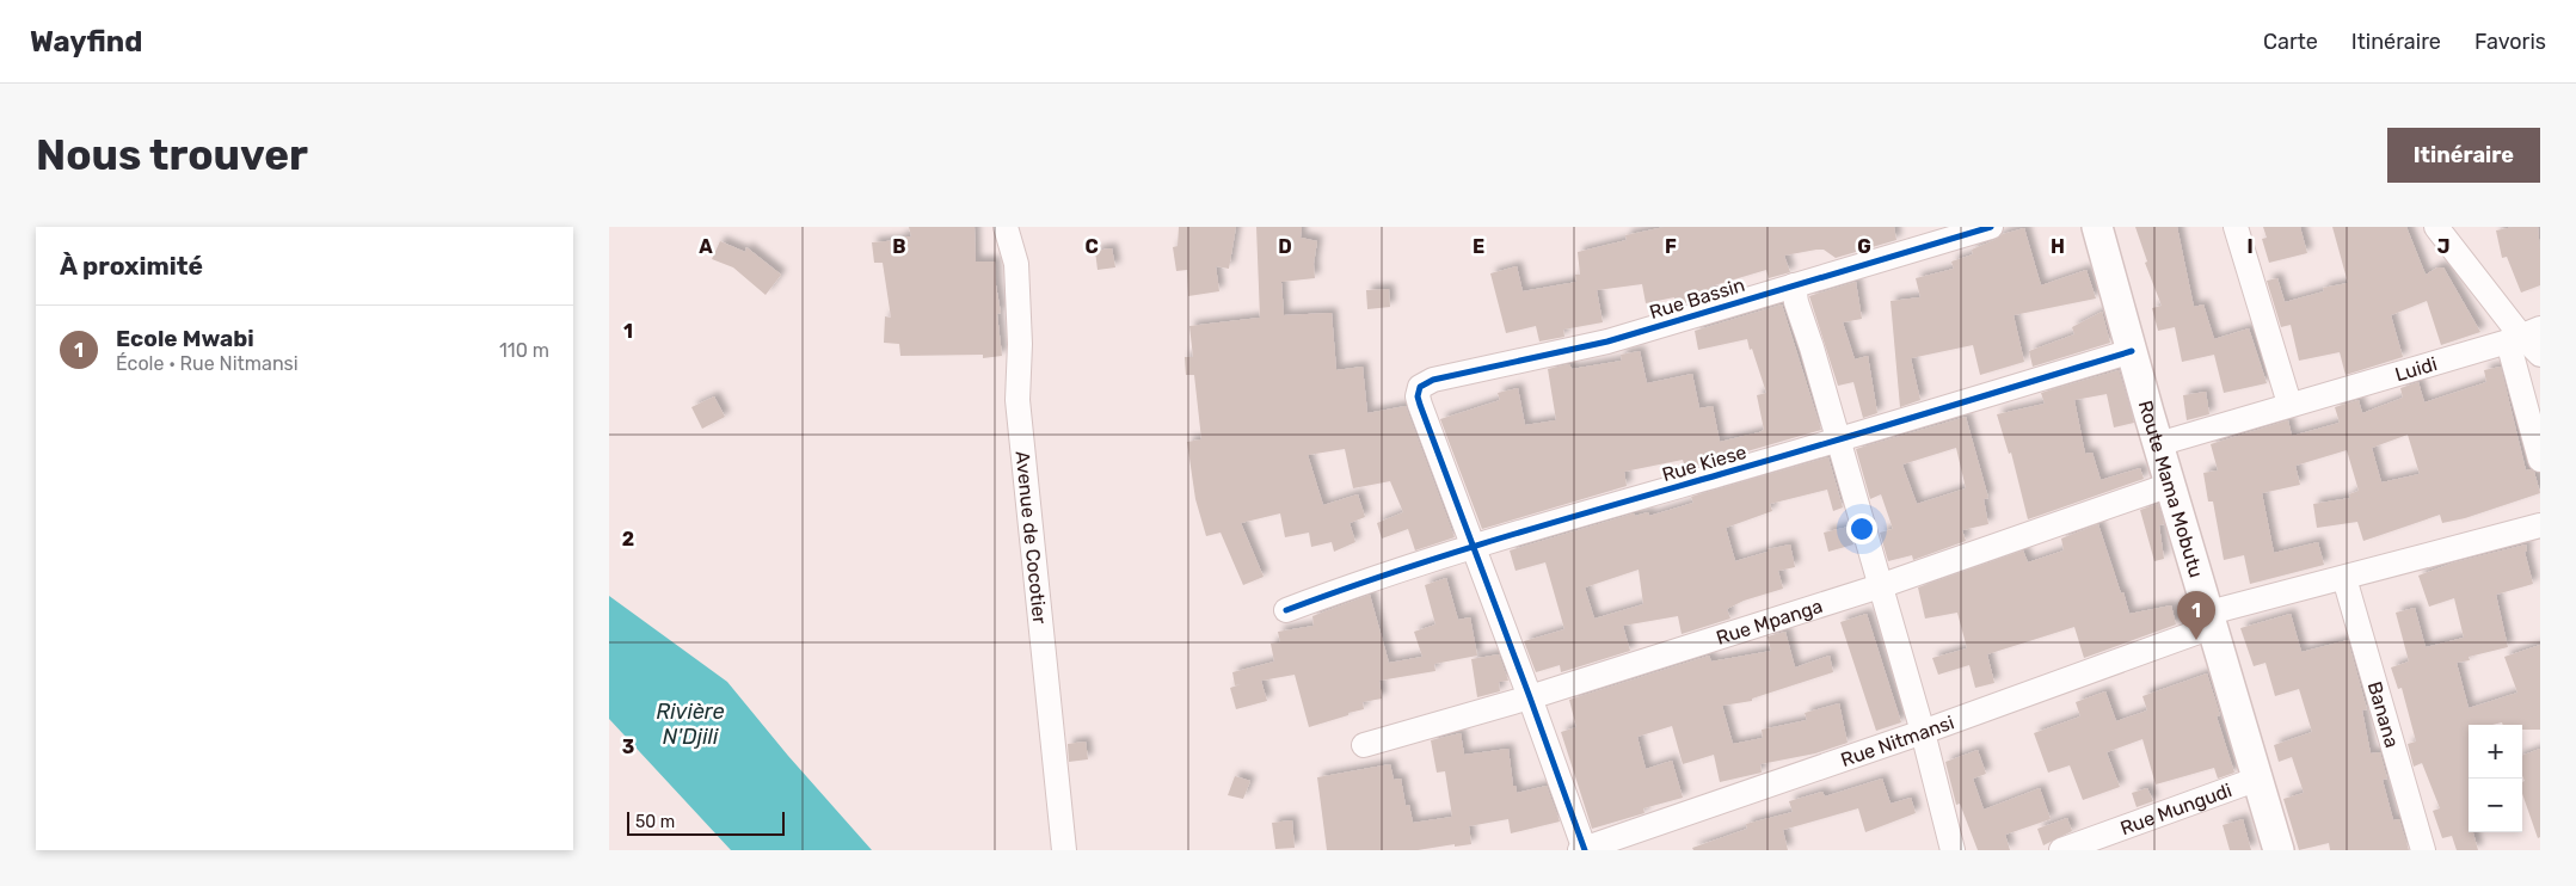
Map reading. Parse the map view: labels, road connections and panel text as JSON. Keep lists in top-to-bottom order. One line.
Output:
{"streets":{"street":["Rue Bassin","Luidi","Rue Kiese","Route Mama Mobutu","Avenue de Cocotier","Rue Mpanga","Banana","Rue Nitmansi","Rue Mungudi"]},"crossings":[["Rue Bassin","Rue Kiese"],["Luidi","Route Mama Mobutu"],["Rue Kiese","Route Mama Mobutu"],["Route Mama Mobutu","Rue Mpanga"],["Route Mama Mobutu","Rue Nitmansi"],["Route Mama Mobutu","Rue Mungudi"]],"water":["Rivière N'Djili"],"scale_bar":"50 m","page":{"header":"Wayfind","nav":["Carte","Itinéraire","Favoris"],"buttons":"Itinéraire","title":"Nous trouver","heading":"À proximité","list":[{"mark":"1","name":"Ecole Mwabi","note":"École · Rue Nitmansi","value":"110 m"}],"pins":"1","map_buttons":["+","−"],"scale":"50 m"},"grid":{"columns":["A","B","C","D","E","F","G","H","I","J"],"rows":["1","2","3"]}}
